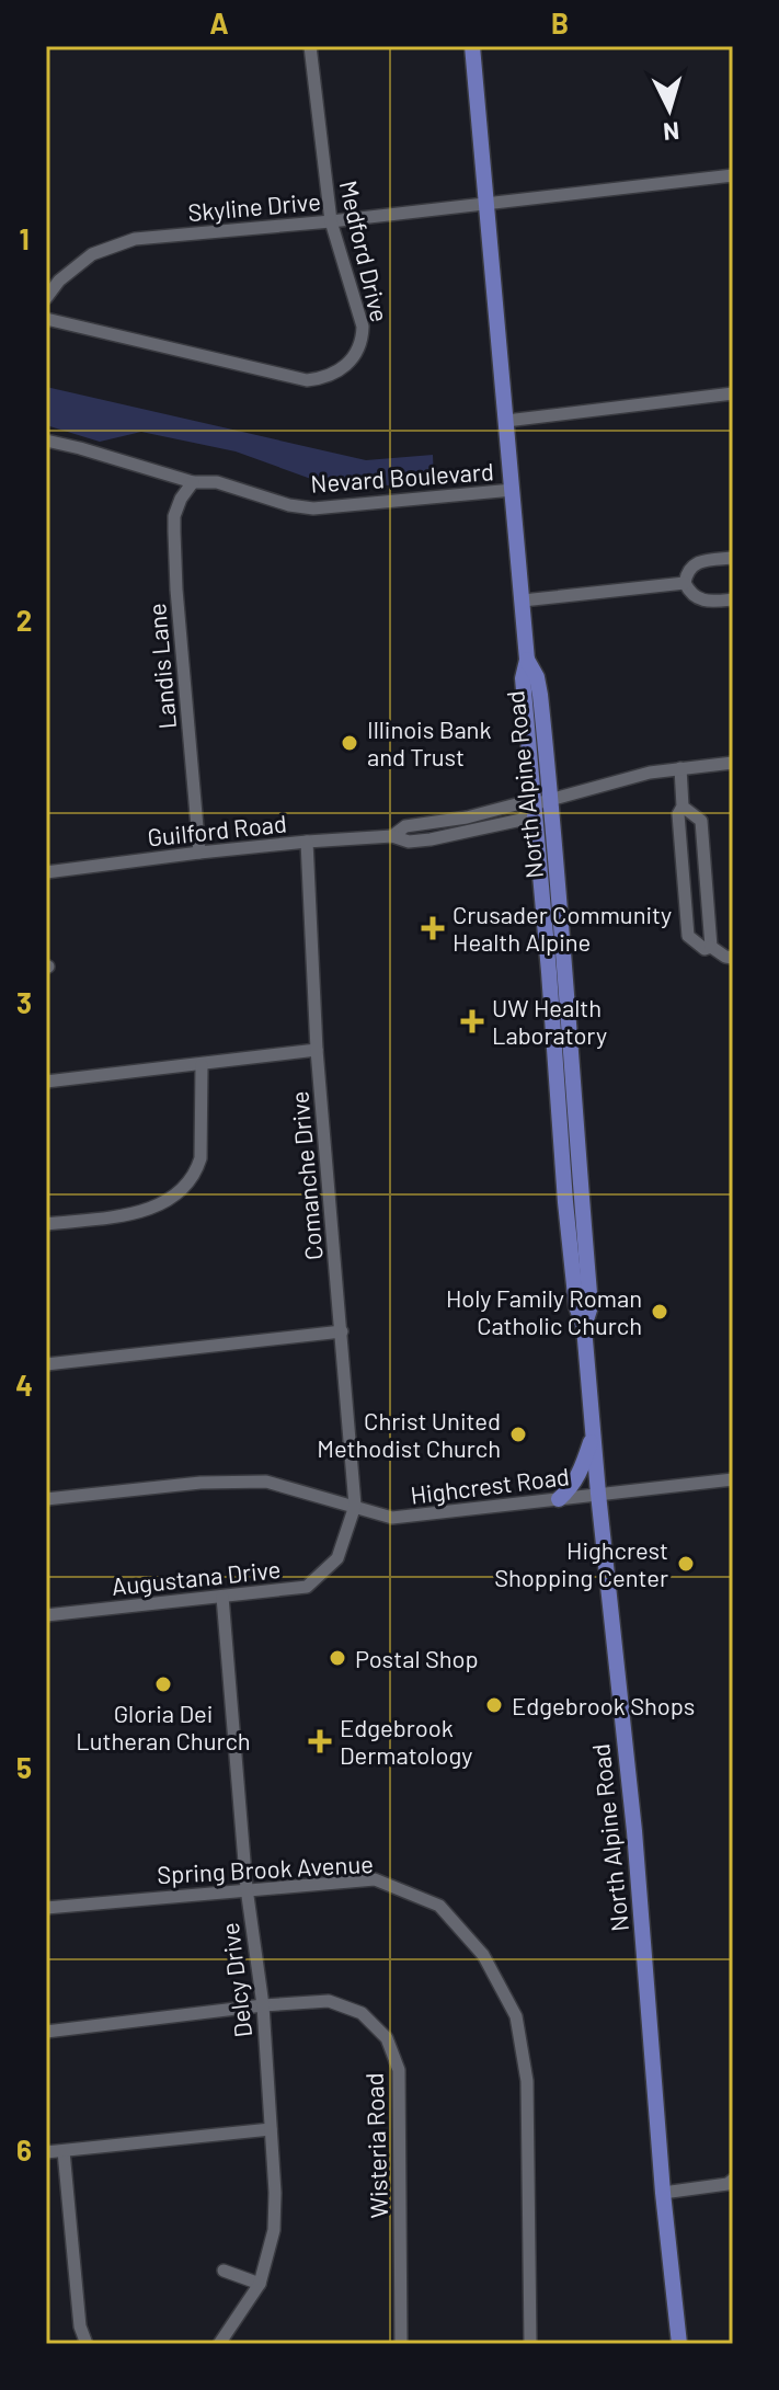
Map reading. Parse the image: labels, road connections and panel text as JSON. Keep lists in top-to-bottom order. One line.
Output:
{"streets":{"main road":["North Alpine Road"],"street":["Skyline Drive","Medford Drive","Nevard Boulevard","Landis Lane","Guilford Road","Comanche Drive","Highcrest Road","Augustana Drive","Spring Brook Avenue","Delcy Drive","Wisteria Road"]},"crossings":[["Skyline Drive","Medford Drive"],["Skyline Drive","North Alpine Road"],["Nevard Boulevard","Landis Lane"],["Nevard Boulevard","North Alpine Road"],["Landis Lane","Guilford Road"],["North Alpine Road","Guilford Road"],["North Alpine Road","Highcrest Road"],["Guilford Road","Comanche Drive"],["Comanche Drive","Highcrest Road"],["Comanche Drive","Augustana Drive"],["Highcrest Road","Augustana Drive"],["Augustana Drive","Delcy Drive"],["Spring Brook Avenue","Delcy Drive"],["Delcy Drive","Wisteria Road"]],"places":{"other":["Illinois Bank and Trust","Holy Family Roman Catholic Church","Christ United Methodist Church","Highcrest Shopping Center","Postal Shop","Gloria Dei Lutheran Church","Edgebrook Shops"],"health":["Crusader Community Health Alpine","UW Health Laboratory","Edgebrook Dermatology"]},"north":"bottom","grid":{"columns":["A","B"],"rows":["1","2","3","4","5","6"]}}
